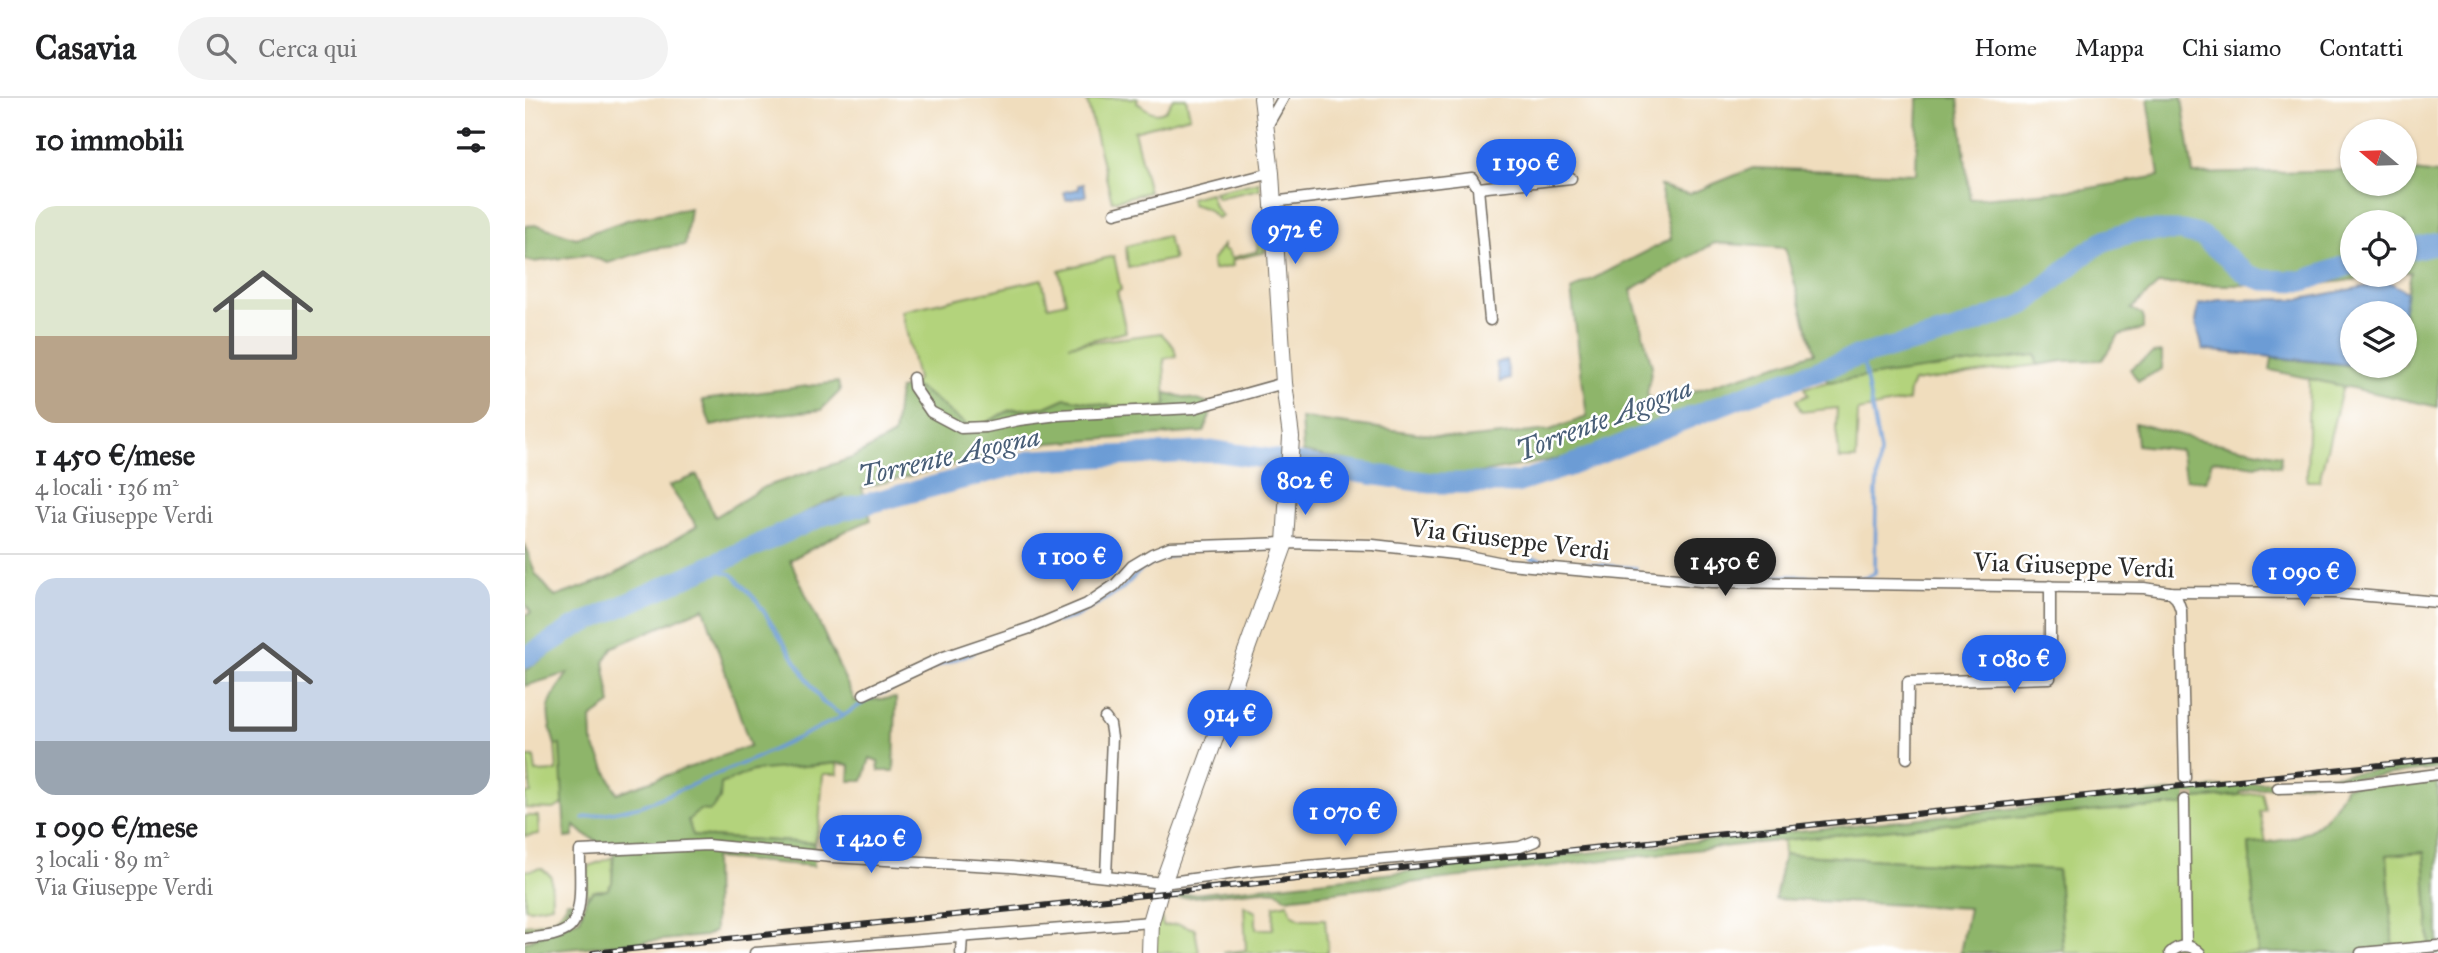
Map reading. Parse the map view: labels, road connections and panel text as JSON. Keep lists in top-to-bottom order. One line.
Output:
{"streets":{"street":["Via Giuseppe Verdi"]},"water":["Torrente Agogna"],"north":"left","page":{"header":"Casavia","search":"Cerca qui","nav":["Home","Mappa","Chi siamo","Contatti"],"heading":"10 immobili","price":["1 190 €","972 €","802 €","1 100 €","1 450 €","1 090 €","1 080 €","914 €","1 070 €","1 420 €"],"list":[{"name":"1 450 €/mese","note":"4 locali · 136 m² · Via Giuseppe Verdi"},{"name":"1 090 €/mese","note":"3 locali · 89 m² · Via Giuseppe Verdi"}]}}
